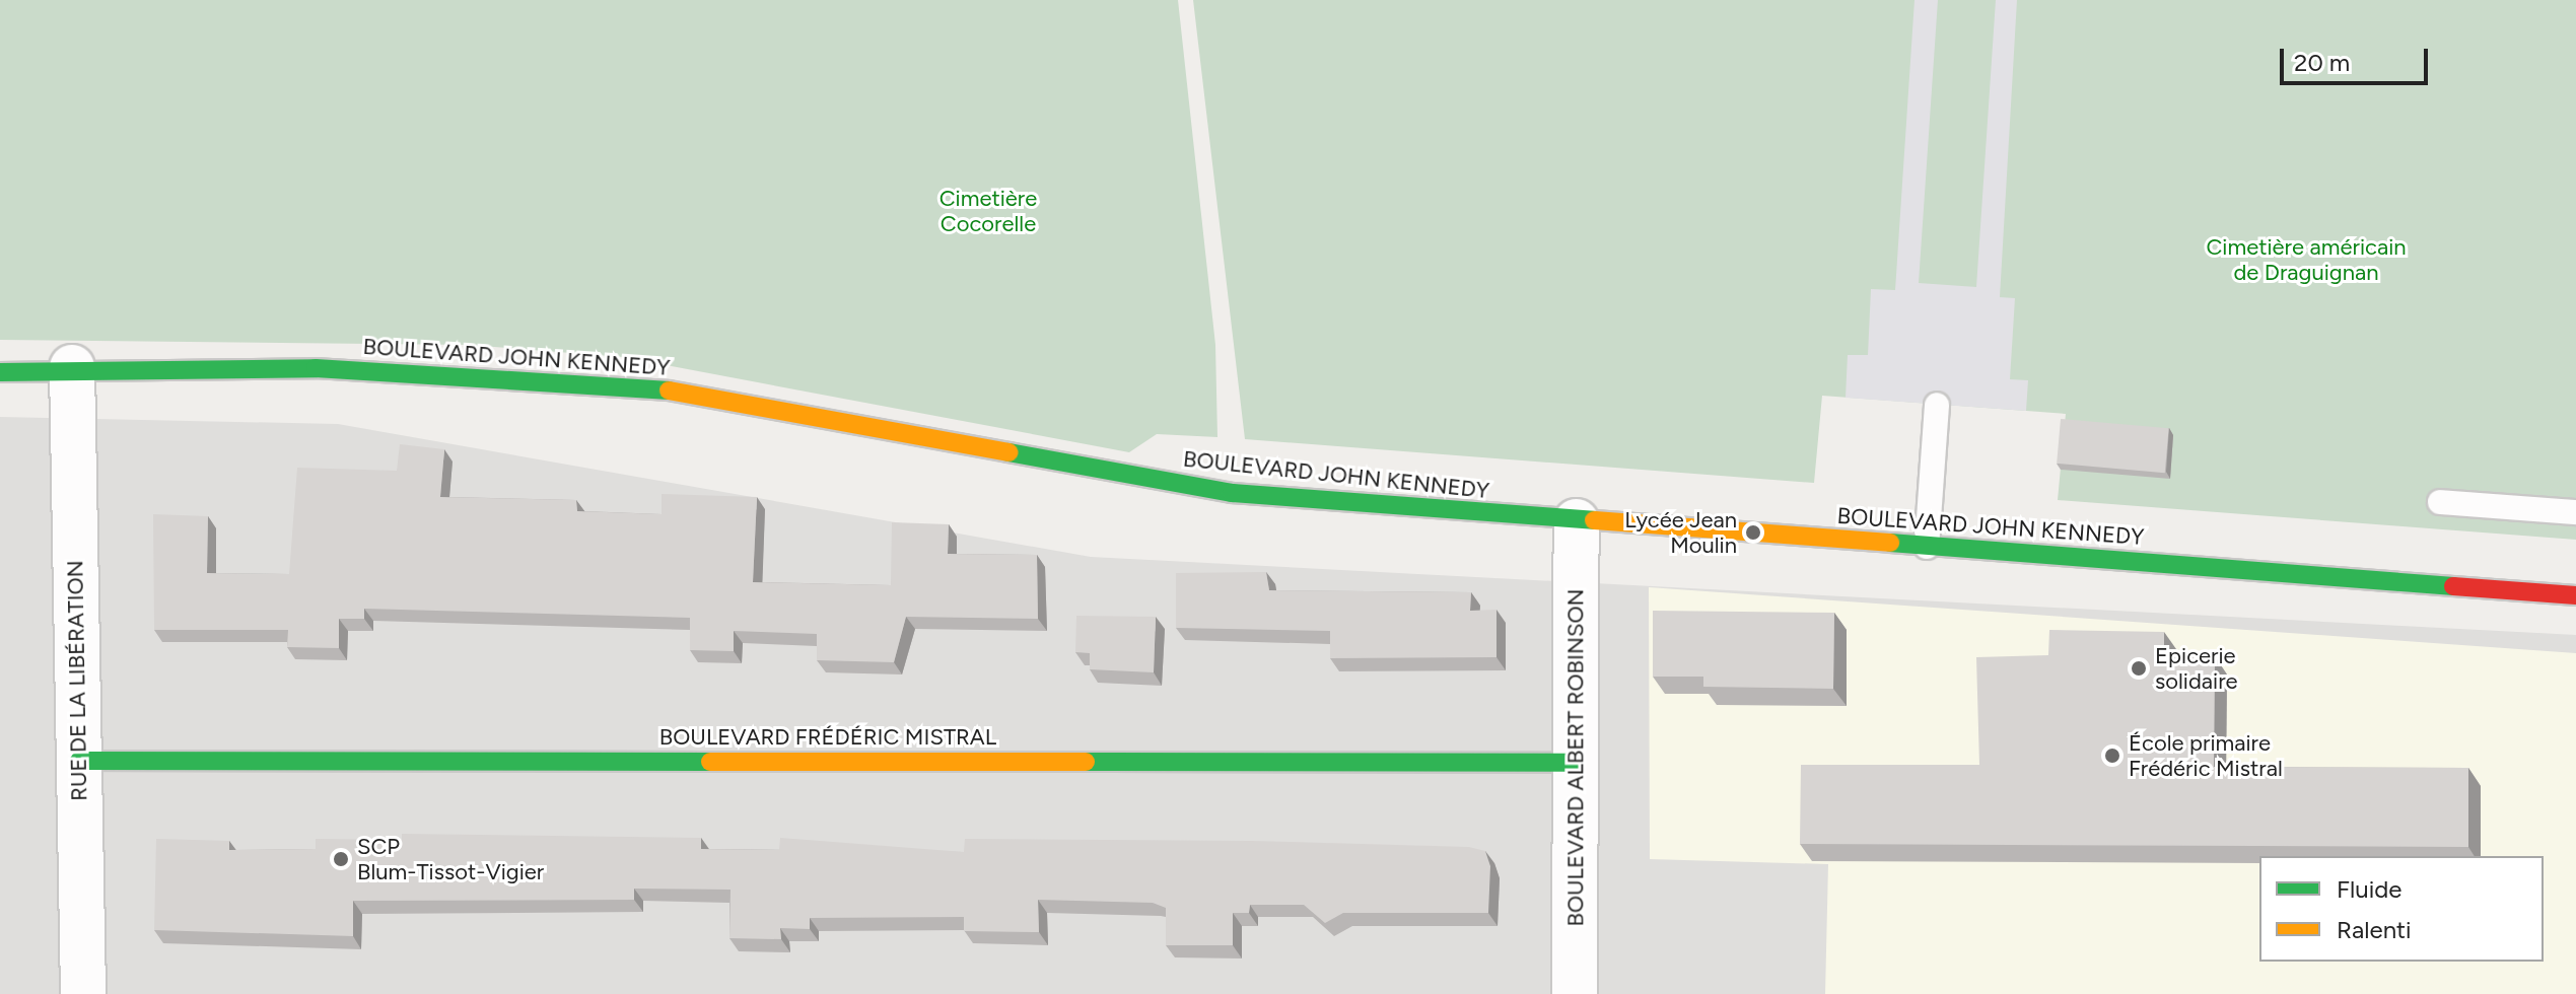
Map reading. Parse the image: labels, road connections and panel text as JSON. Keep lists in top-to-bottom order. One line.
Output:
{"streets":{"street":["BOULEVARD JOHN KENNEDY","RUE DE LA LIBÉRATION","BOULEVARD FRÉDÉRIC MISTRAL","BOULEVARD ALBERT ROBINSON"]},"crossings":[["BOULEVARD JOHN KENNEDY","RUE DE LA LIBÉRATION"],["BOULEVARD JOHN KENNEDY","BOULEVARD ALBERT ROBINSON"],["RUE DE LA LIBÉRATION","BOULEVARD FRÉDÉRIC MISTRAL"],["BOULEVARD FRÉDÉRIC MISTRAL","BOULEVARD ALBERT ROBINSON"]],"parks":["Cimetière Cocorelle","Cimetière américain de Draguignan"],"places":["Lycée Jean Moulin","Epicerie solidaire","École primaire Frédéric Mistral","SCP Blum-Tissot-Vigier"],"legend":["Fluide","Ralenti"],"scale_bar":"20 m"}
